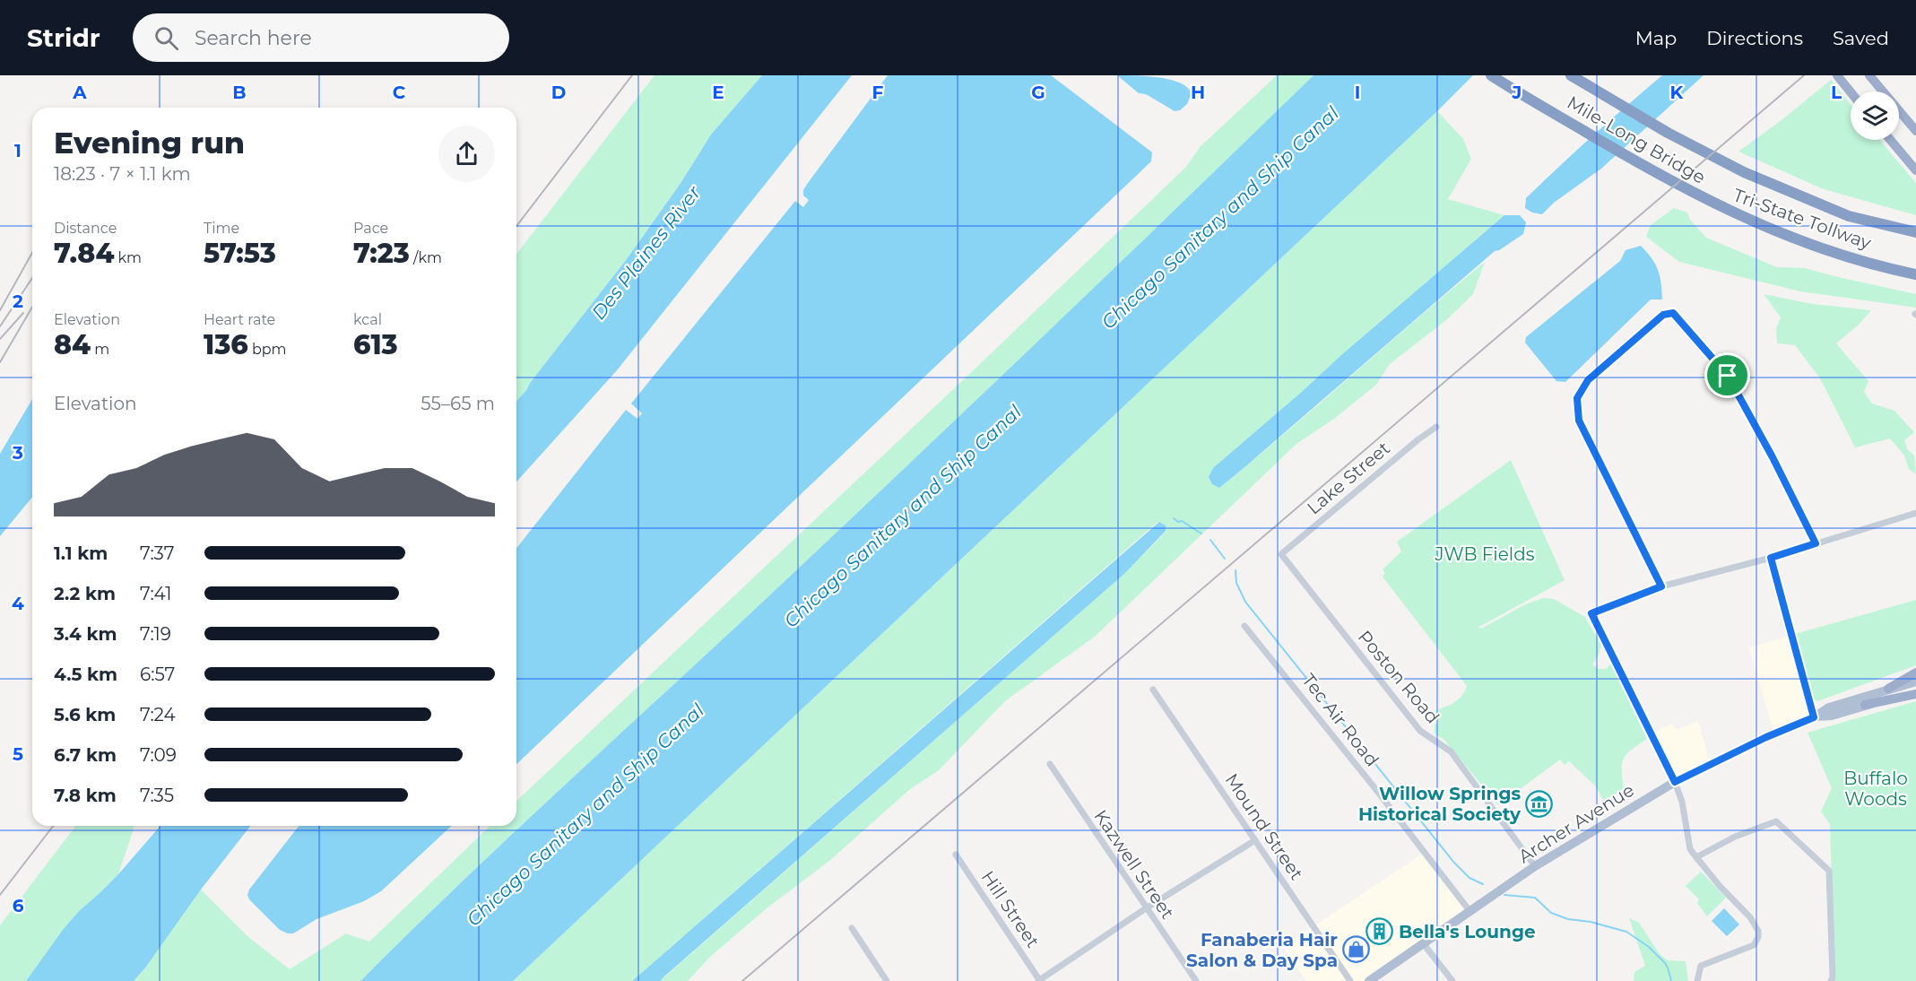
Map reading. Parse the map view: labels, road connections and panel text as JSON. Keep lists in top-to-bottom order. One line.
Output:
{"streets":{"highway":["Mile-Long Bridge","Tri-State Tollway"],"main road":["Archer Avenue"],"street":["Lake Street","Poston Road","Tec Air Road","Mound Street","Kazwell Street","Hill Street"]},"crossings":[["Mile-Long Bridge","Tri-State Tollway"],["Lake Street","Poston Road"],["Poston Road","Archer Avenue"],["Tec Air Road","Archer Avenue"]],"water":["Chicago Sanitary and Ship Canal","Des Plaines River"],"parks":["JWB Fields","Buffalo Woods"],"places":{"museum":["Willow Springs Historical Society"],"building":["Bella's Lounge"],"shop":["Fanaberia Hair Salon & Day Spa"]},"page":{"header":"Stridr","search":"Search here","nav":["Map","Directions","Saved"],"heading":["Evening run","18:23 · 7 × 1.1 km"],"stats":[["Distance","7.84 km"],["Time","57:53"],["Pace","7:23 /km"],["Elevation","84 m"],["Heart rate","136 bpm"],["kcal","613"]],"chart":["Elevation","55–65 m"],"list":[{"name":"1.1 km","note":"7:37"},{"name":"2.2 km","note":"7:41"},{"name":"3.4 km","note":"7:19"},{"name":"4.5 km","note":"6:57"},{"name":"5.6 km","note":"7:24"},{"name":"6.7 km","note":"7:09"},{"name":"7.8 km","note":"7:35"}]},"grid":{"columns":["A","B","C","D","E","F","G","H","I","J","K","L"],"rows":["1","2","3","4","5","6"]}}
